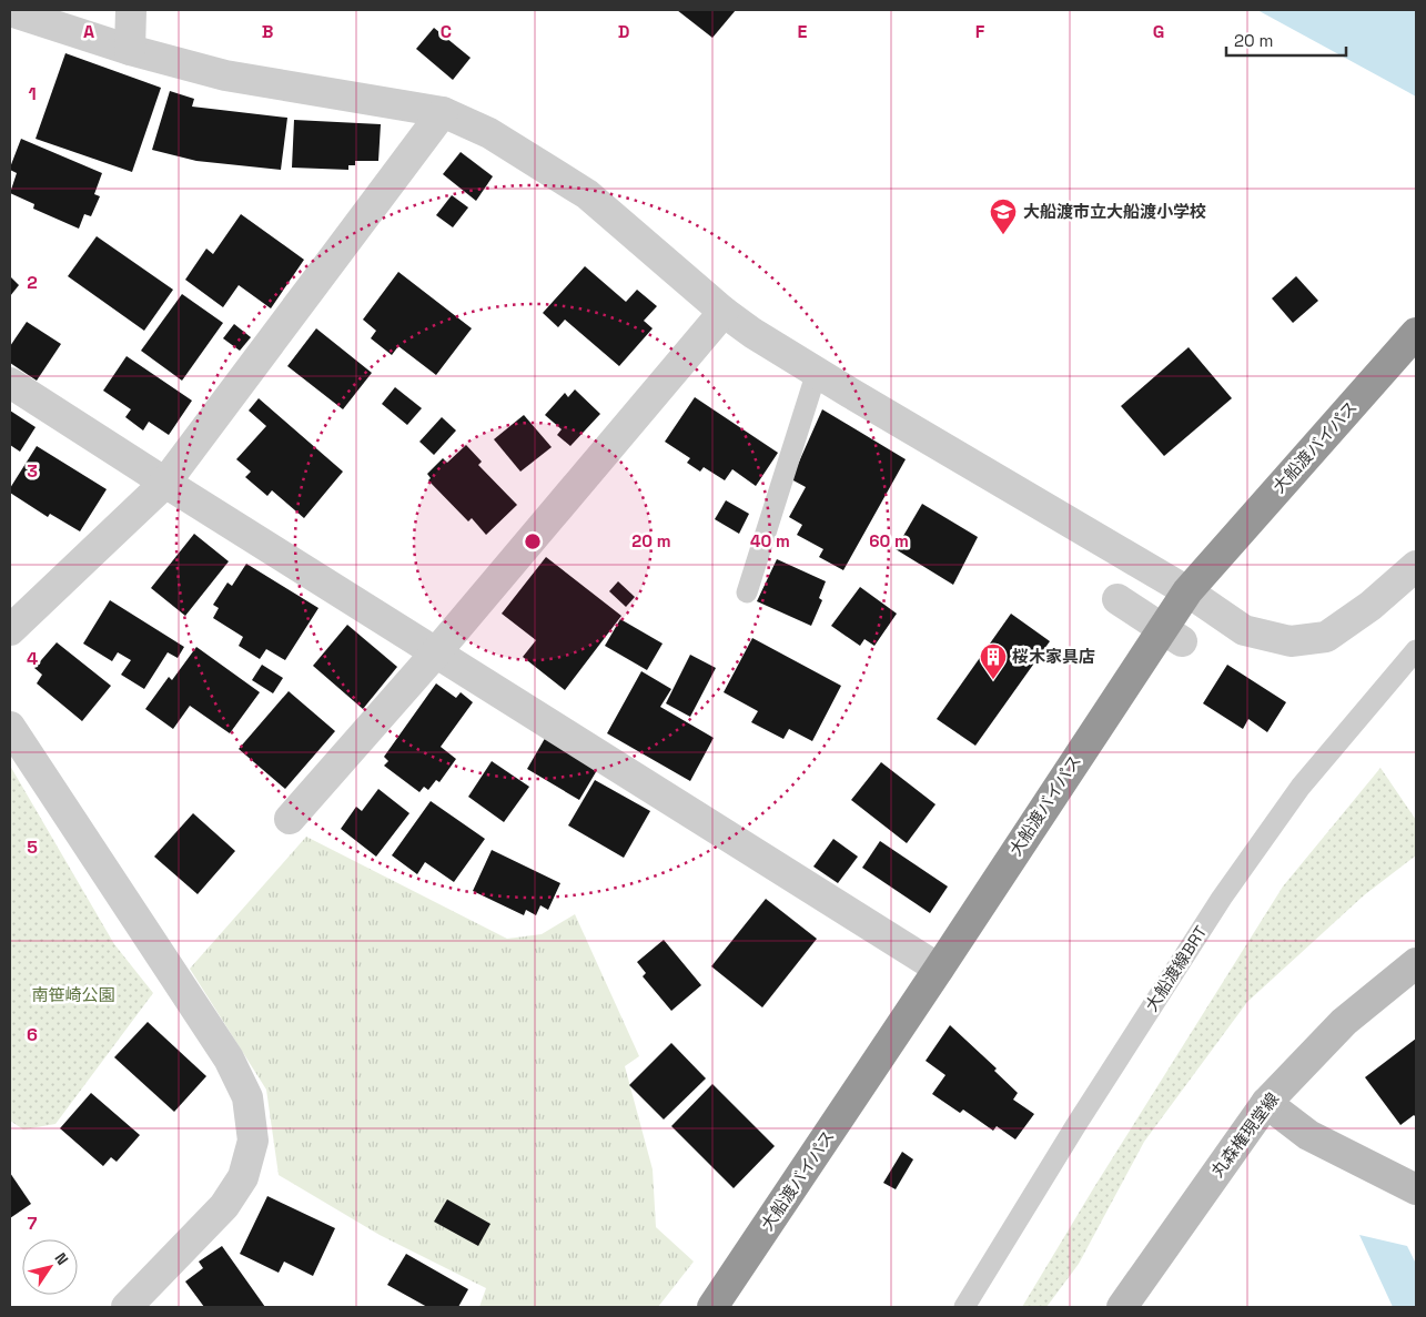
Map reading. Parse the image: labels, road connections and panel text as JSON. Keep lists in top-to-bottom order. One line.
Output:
{"streets":{"highway":["大船渡バイパス"],"main road":["丸森権現堂線"],"lane":["大船渡線BRT"]},"parks":["南笹崎公園"],"places":{"school or university":["大船渡市立大船渡小学校"],"building":["桜木家具店"]},"scale_bar":"20 m","north":"top right","grid":{"columns":["A","B","C","D","E","F","G"],"rows":["1","2","3","4","5","6","7"]},"rings":["20 m","40 m","60 m"]}
